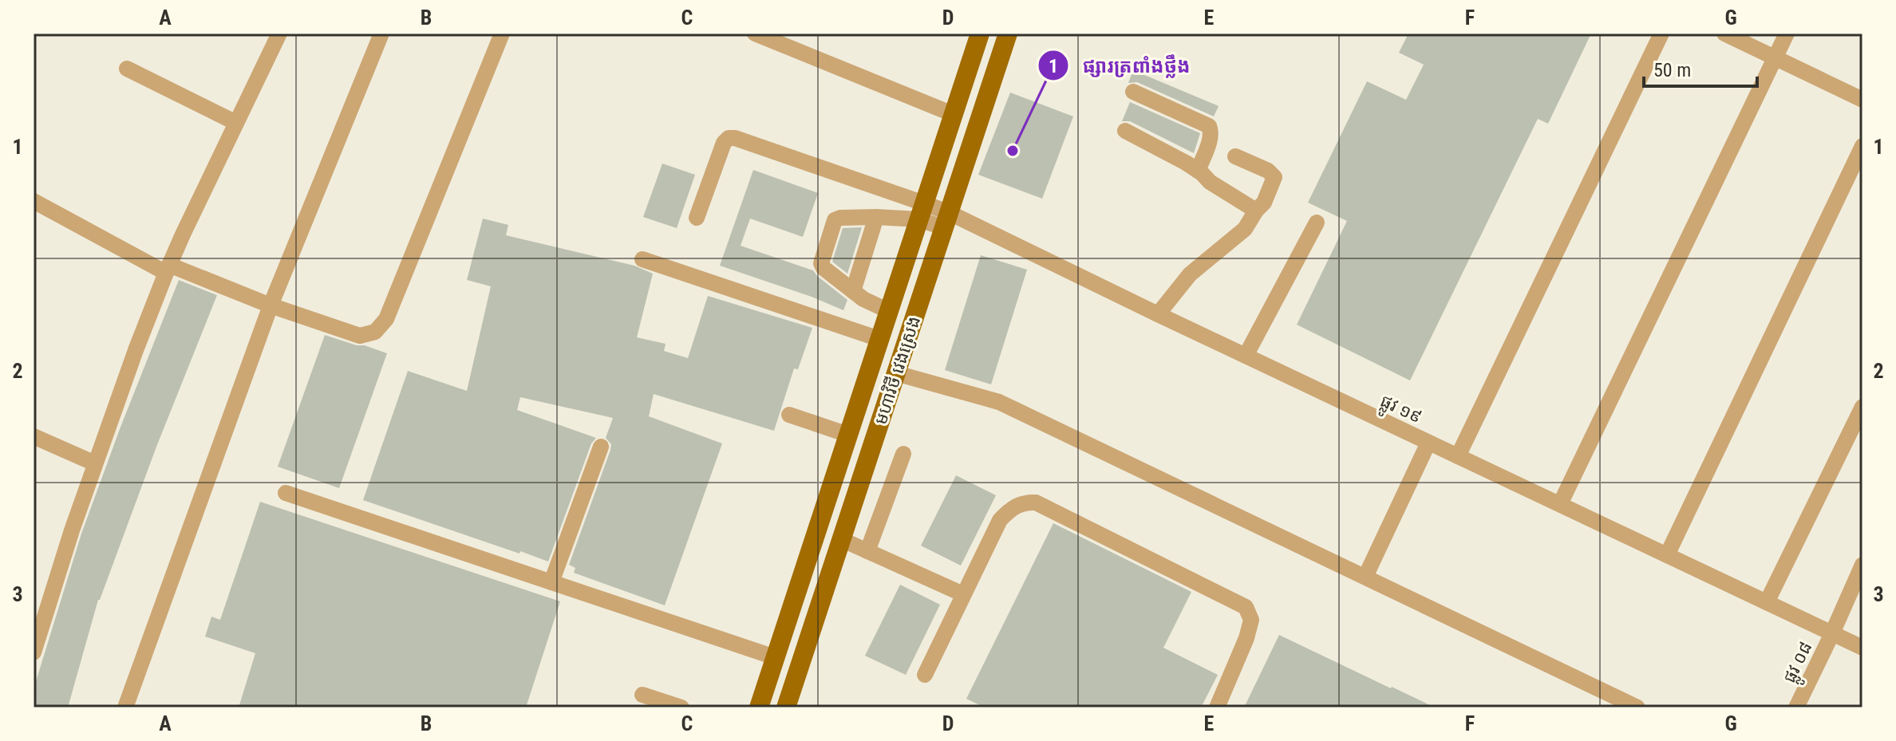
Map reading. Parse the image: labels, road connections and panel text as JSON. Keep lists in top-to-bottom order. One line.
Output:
{"streets":{"main road":["មហាវិថី វេងស្រេង"],"street":["ផ្លូវ ១៩","ផ្លូវ ០៨"]},"crossings":[["មហាវិថី វេងស្រេង","ផ្លូវ ១៩"],["ផ្លូវ ១៩","ផ្លូវ ០៨"]],"places":["ផ្សារត្រពាំងថ្លឹង"],"scale_bar":"50 m","grid":{"columns":["A","B","C","D","E","F","G"],"rows":["1","2","3"]}}
